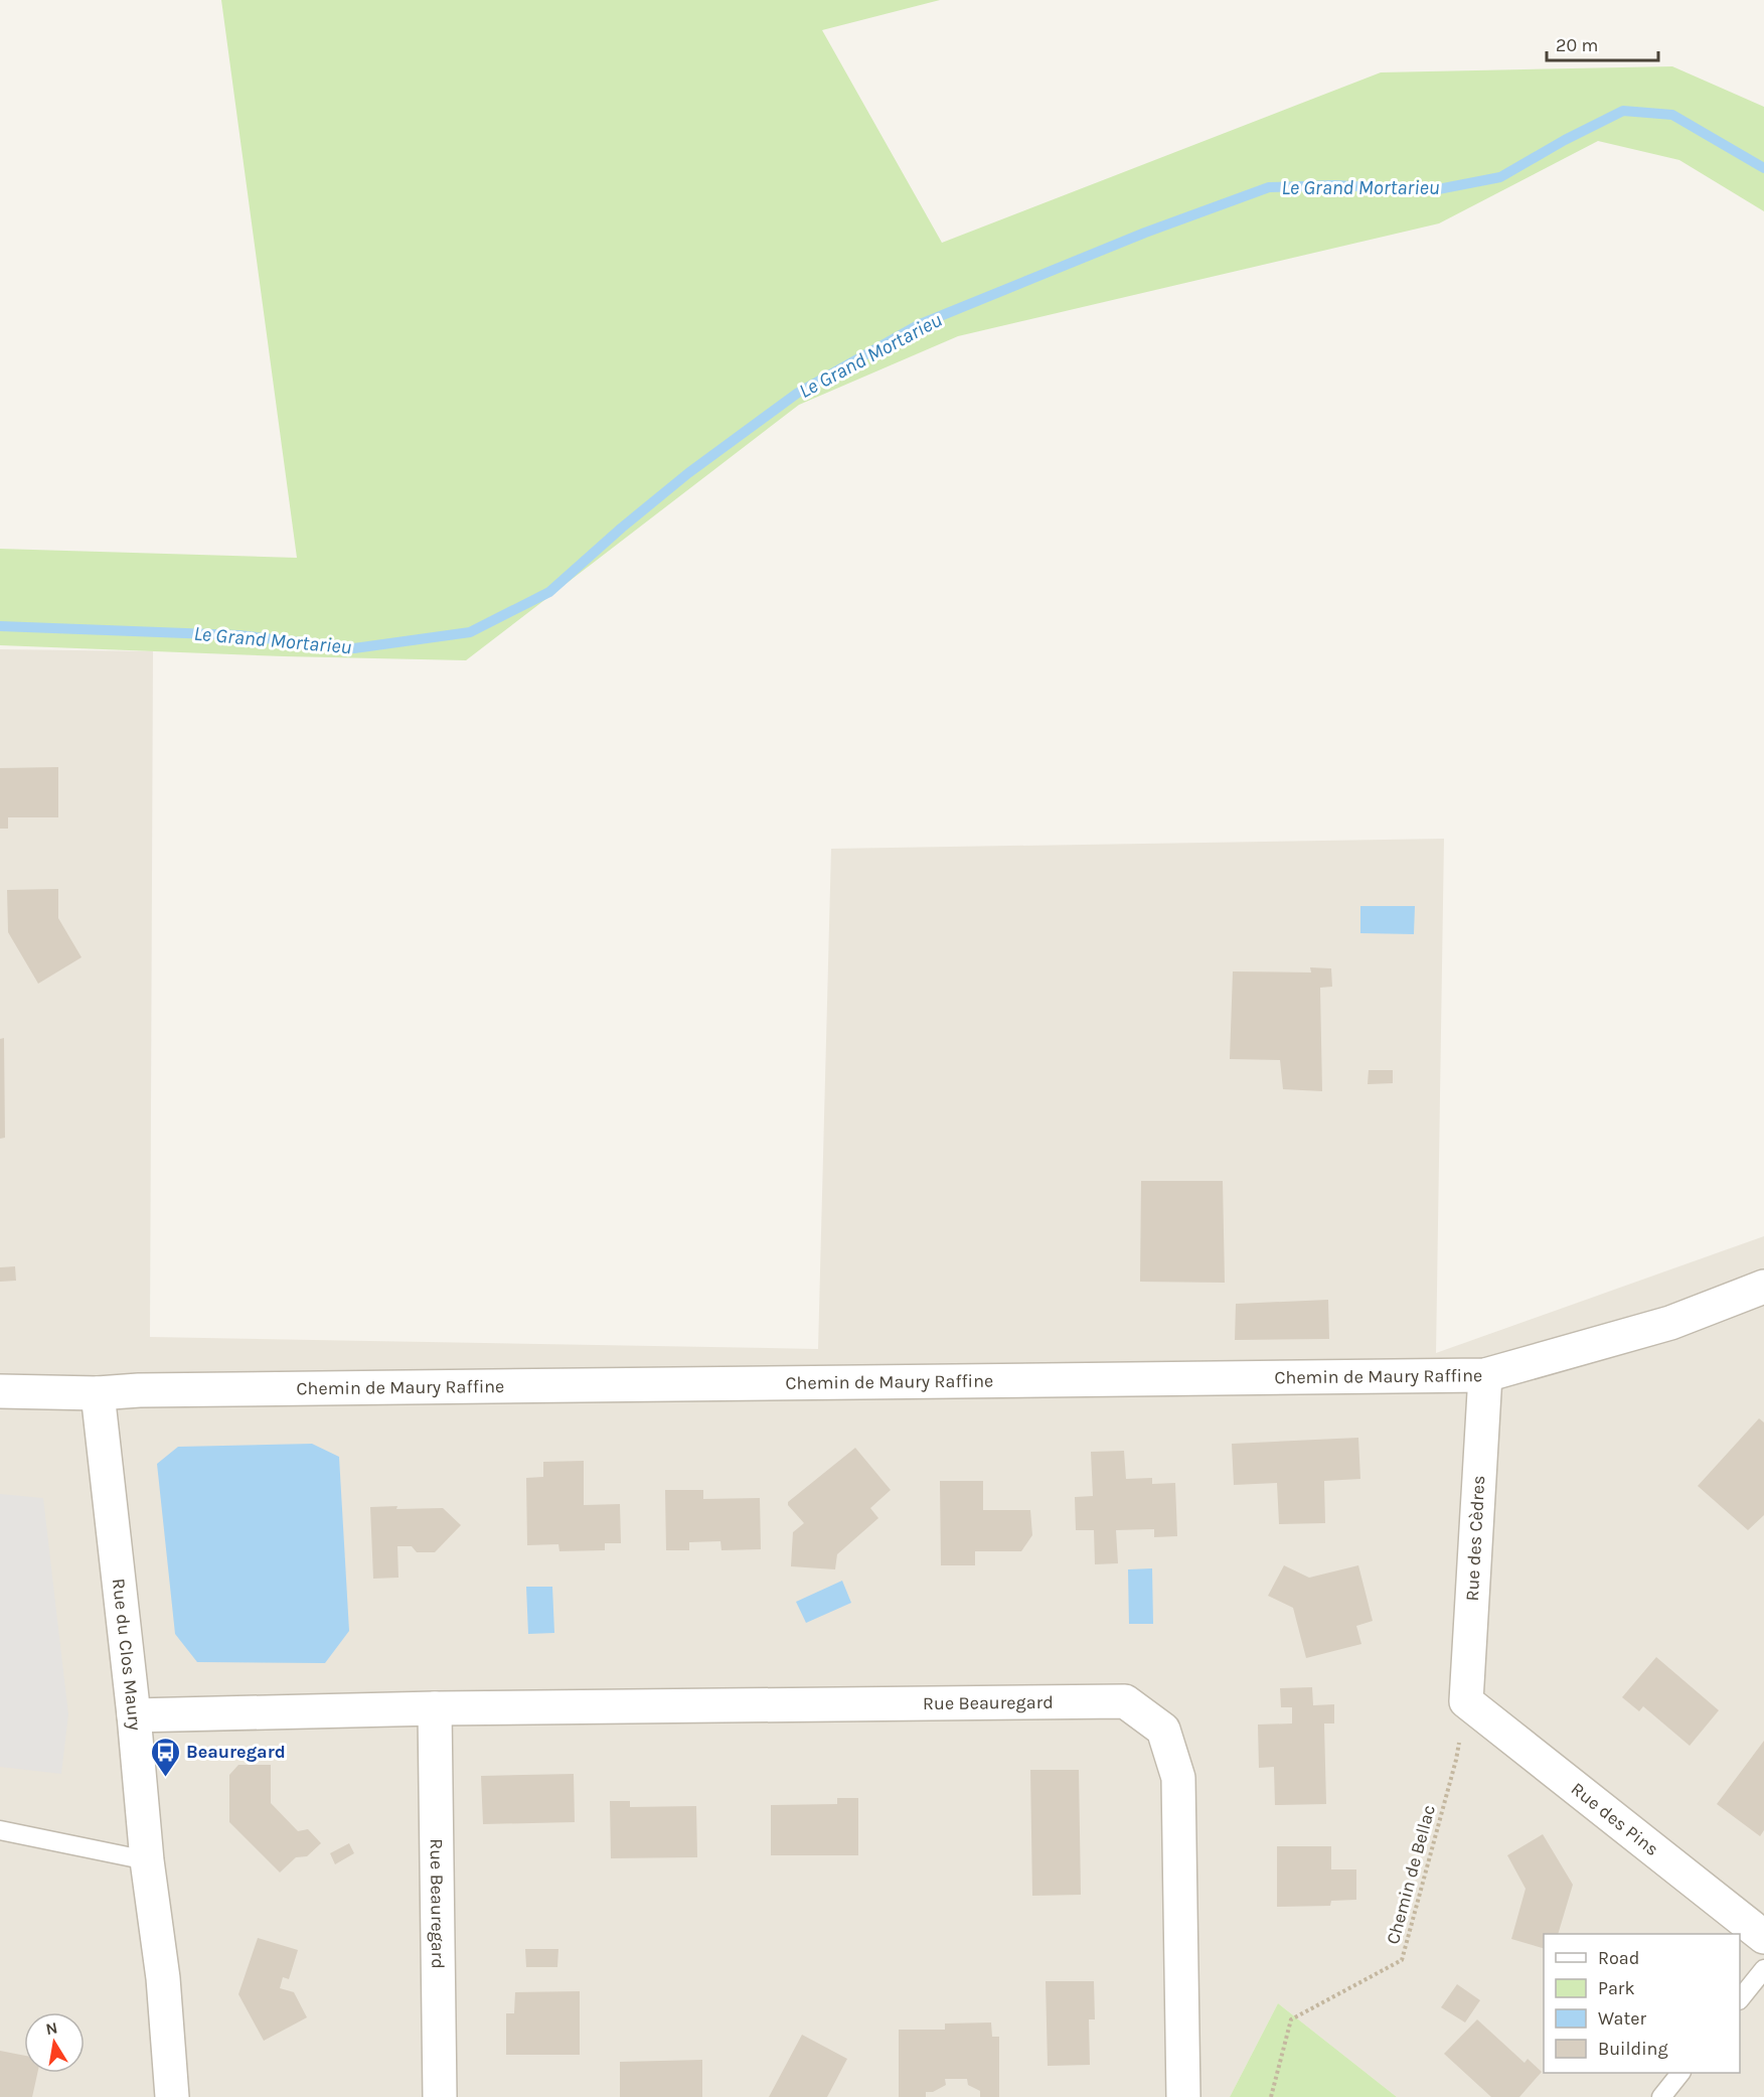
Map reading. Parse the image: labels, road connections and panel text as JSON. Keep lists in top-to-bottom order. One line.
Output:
{"streets":{"street":["Chemin de Maury Raffine","Rue des Cèdres","Rue du Clos Maury","Rue Beauregard","Rue des Pins"],"path":["Chemin de Bellac"]},"crossings":[["Chemin de Maury Raffine","Rue des Cèdres"],["Chemin de Maury Raffine","Rue du Clos Maury"],["Rue des Cèdres","Rue des Pins"],["Rue des Cèdres","Chemin de Bellac"],["Rue du Clos Maury","Rue Beauregard"],["Rue des Pins","Chemin de Bellac"]],"water":["Le Grand Mortarieu"],"places":{"bus stop":["Beauregard"]},"legend":["Road","Park","Water","Building"],"scale_bar":"20 m","north":"top"}
